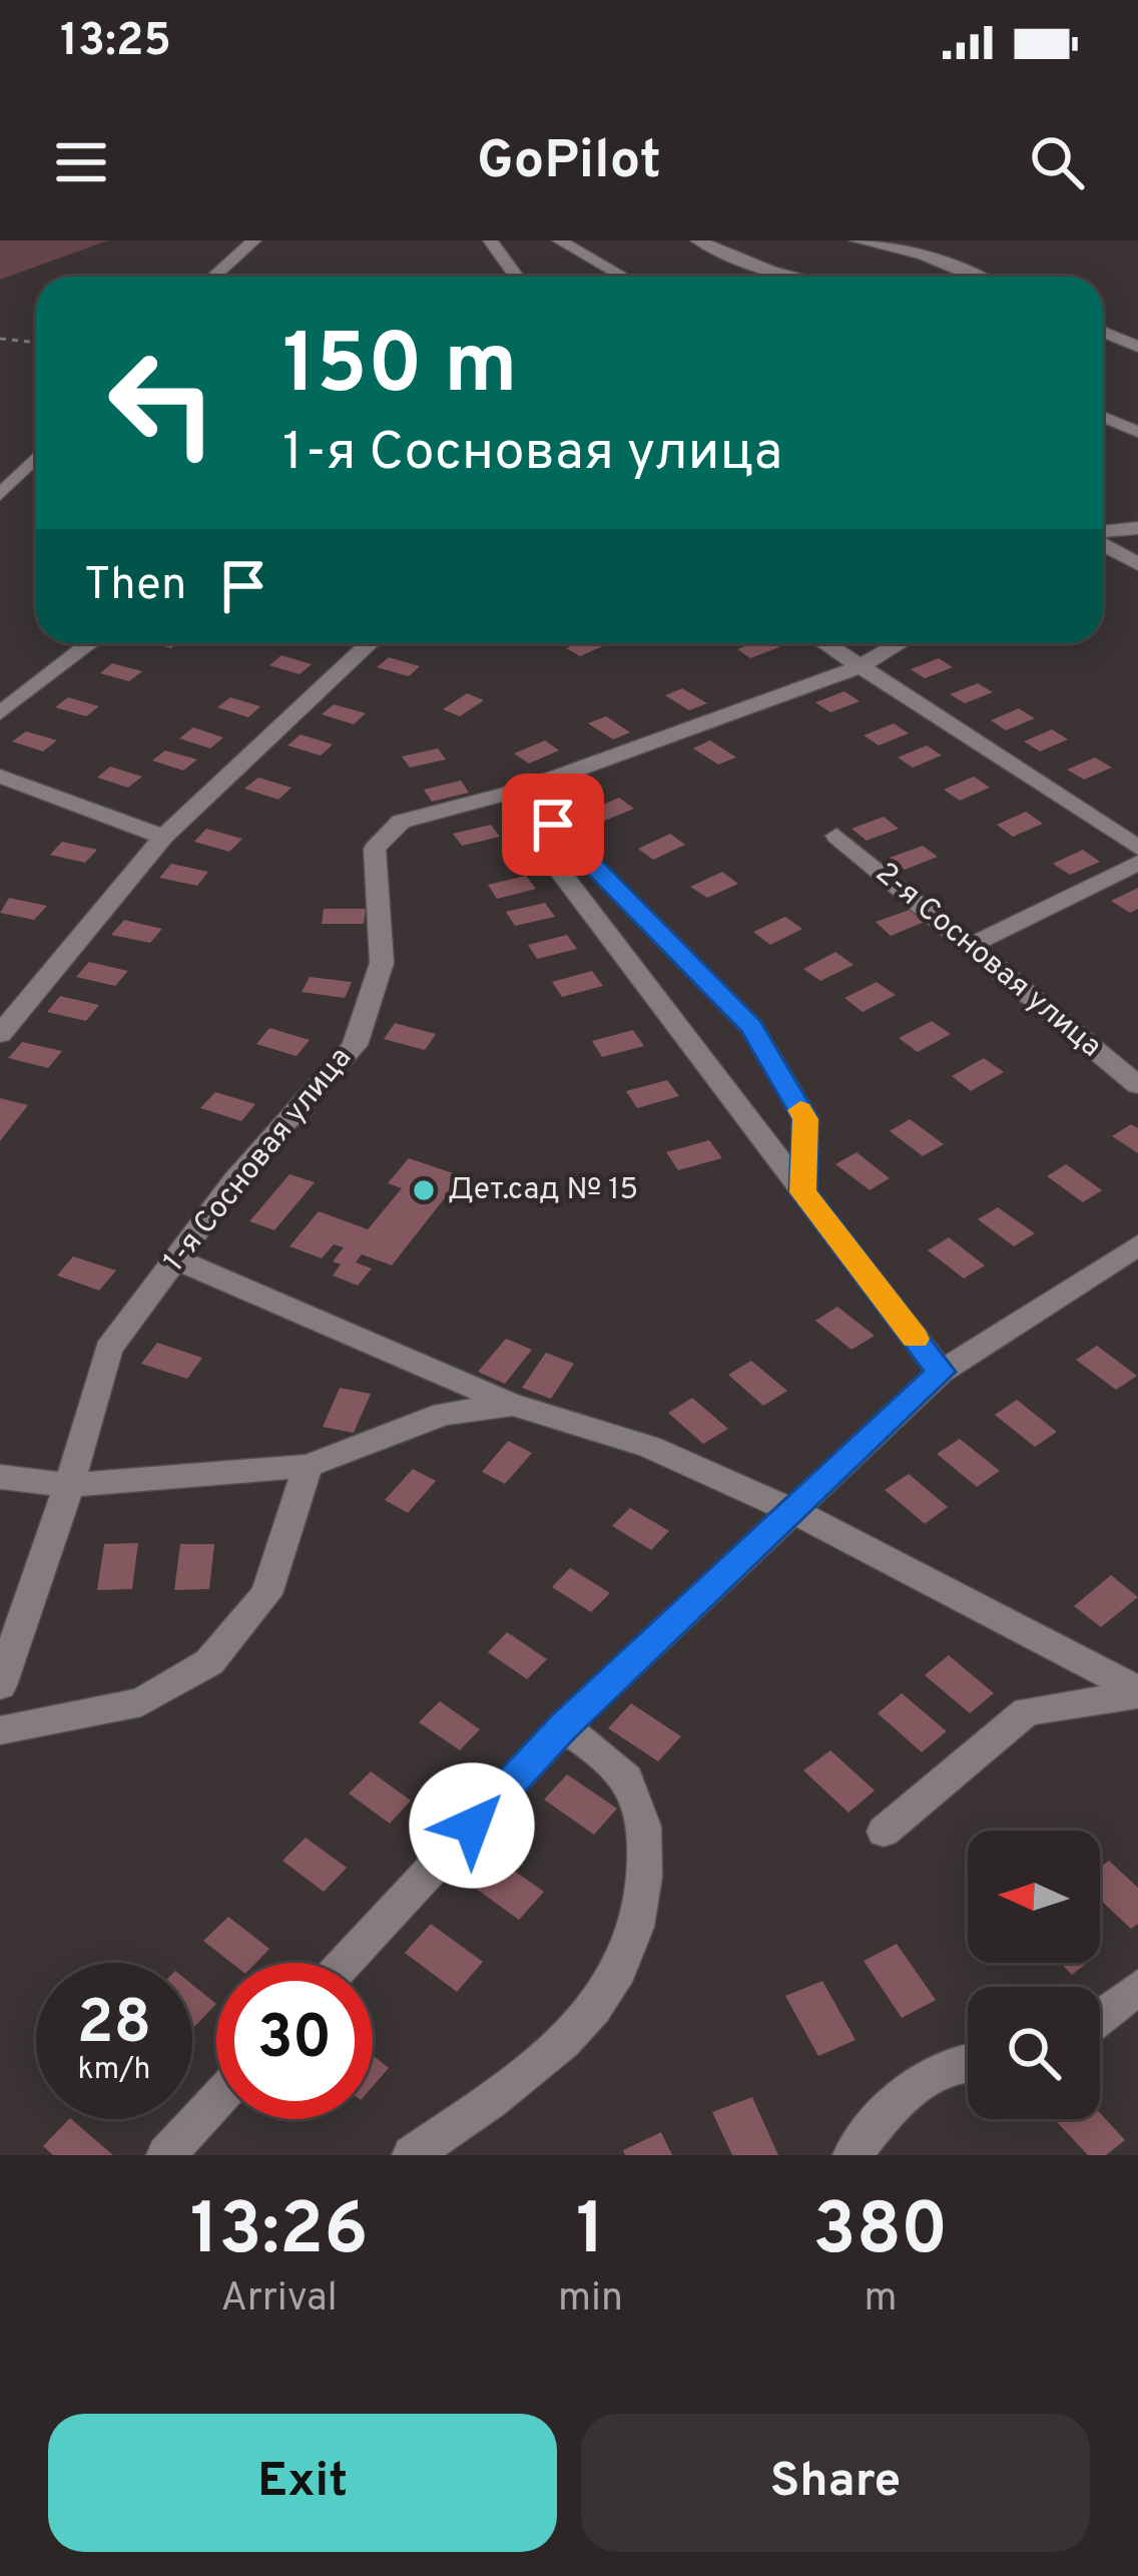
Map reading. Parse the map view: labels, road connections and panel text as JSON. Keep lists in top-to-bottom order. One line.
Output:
{"streets":{"street":["2-я Сосновая улица","1-я Сосновая улица"]},"places":["Дет.сад № 15"],"north":"left","page":{"status":"13:25","header":"GoPilot","turn":["150 m","1-я Сосновая улица"],"then":"Then","speed":"28 km/h","limit":"30","eta":["13:26","Arrival","1","min","380","m"],"buttons":["Exit","Share"]}}
